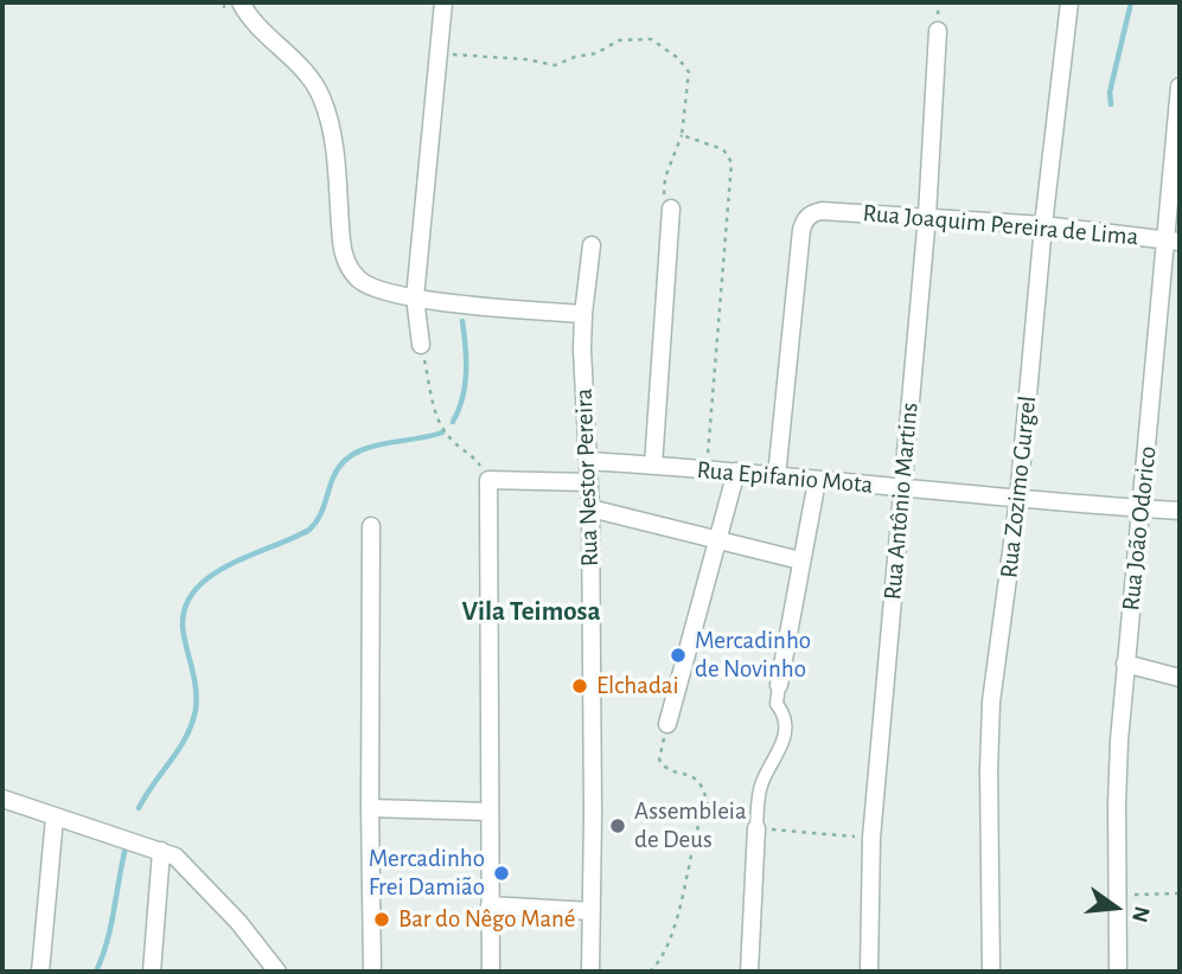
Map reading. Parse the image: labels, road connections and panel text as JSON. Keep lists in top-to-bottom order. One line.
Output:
{"streets":{"street":["Rua Joaquim Pereira de Lima","Rua Nestor Pereira","Rua Epifanio Mota","Rua Zozimo Gurgel","Rua Antônio Martins","Rua João Odorico"]},"crossings":[["Rua Joaquim Pereira de Lima","Rua Epifanio Mota"],["Rua Joaquim Pereira de Lima","Rua Zozimo Gurgel"],["Rua Joaquim Pereira de Lima","Rua Antônio Martins"],["Rua Joaquim Pereira de Lima","Rua João Odorico"],["Rua Nestor Pereira","Rua Epifanio Mota"],["Rua Epifanio Mota","Rua Zozimo Gurgel"],["Rua Epifanio Mota","Rua Antônio Martins"],["Rua Epifanio Mota","Rua João Odorico"]],"districts":["Vila Teimosa"],"places":["Mercadinho de Novinho","Elchadai","Assembleia de Deus","Mercadinho Frei Damião","Bar do Nêgo Mané"],"north":"right"}
